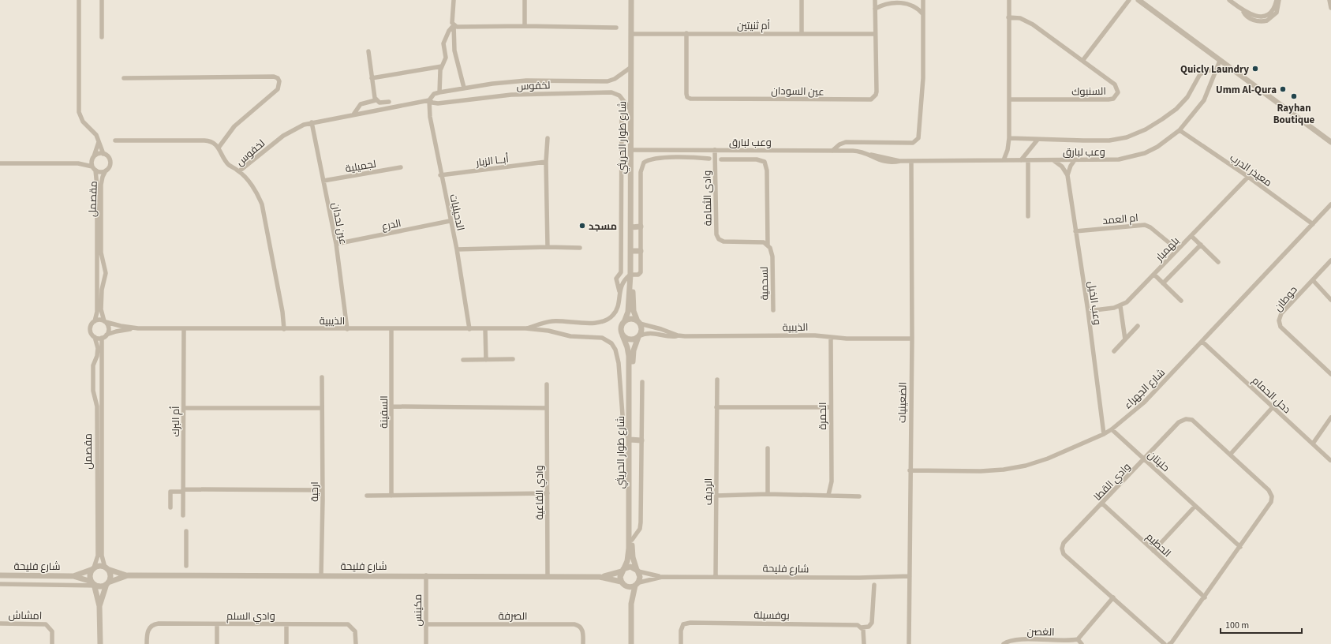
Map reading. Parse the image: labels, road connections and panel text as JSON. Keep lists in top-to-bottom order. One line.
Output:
{"streets":{"street":["أم ثنيتين","لخفوس","عين السودان","السنبوك","شارع طوار الحريثي","وعب لبارق","أبــا الزبار","لجميلية","معيذر الدرب","وادى الثمامة","مقصمل","الدحيليات","ام العمد","عين لحدان","الدرع","بلهمبار","لسحمية","حوطان","وعب الخيل","الذيبية","شارع الجهراء","دحل الحمام","الضعينيات","السفينة","الحمرة","أم البرك","حليتان","وادي القطا","ارحية","الرديف","وادي القاعية","الحطيم","شارع فليحة","مكينس","امشاش","بوفسيلة","وادي السلم","الصرفة","الغصن"]},"crossings":[["أم ثنيتين","عين السودان"],["أم ثنيتين","شارع طوار الحريثي"],["لخفوس","شارع طوار الحريثي"],["لخفوس","الدحيليات"],["لخفوس","عين لحدان"],["لخفوس","الذيبية"],["شارع طوار الحريثي","وعب لبارق"],["شارع طوار الحريثي","الذيبية"],["شارع طوار الحريثي","شارع فليحة"],["وعب لبارق","معيذر الدرب"],["وعب لبارق","وادى الثمامة"],["وعب لبارق","الضعينيات"],["أبــا الزبار","الدحيليات"],["لجميلية","عين لحدان"],["معيذر الدرب","بلهمبار"],["معيذر الدرب","شارع الجهراء"],["وادى الثمامة","لسحمية"],["مقصمل","الذيبية"],["مقصمل","شارع فليحة"],["الدحيليات","الدرع"],["الدحيليات","الذيبية"],["ام العمد","بلهمبار"],["ام العمد","وعب الخيل"],["عين لحدان","الدرع"],["عين لحدان","الذيبية"],["وعب الخيل","شارع الجهراء"],["الذيبية","الضعينيات"],["الذيبية","السفينة"],["الذيبية","الحمرة"],["الذيبية","أم البرك"],["شارع الجهراء","دحل الحمام"],["شارع الجهراء","الضعينيات"],["شارع الجهراء","حليتان"],["الضعينيات","شارع فليحة"],["حليتان","وادي القطا"],["وادي القطا","الحطيم"],["ارحية","شارع فليحة"],["الرديف","شارع فليحة"],["وادي القاعية","شارع فليحة"],["شارع فليحة","مكينس"],["مكينس","الصرفة"]],"places":["Quicly Laundry","Umm Al-Qura","Rayhan Boutique","مسجد"],"scale_bar":"100 m"}
